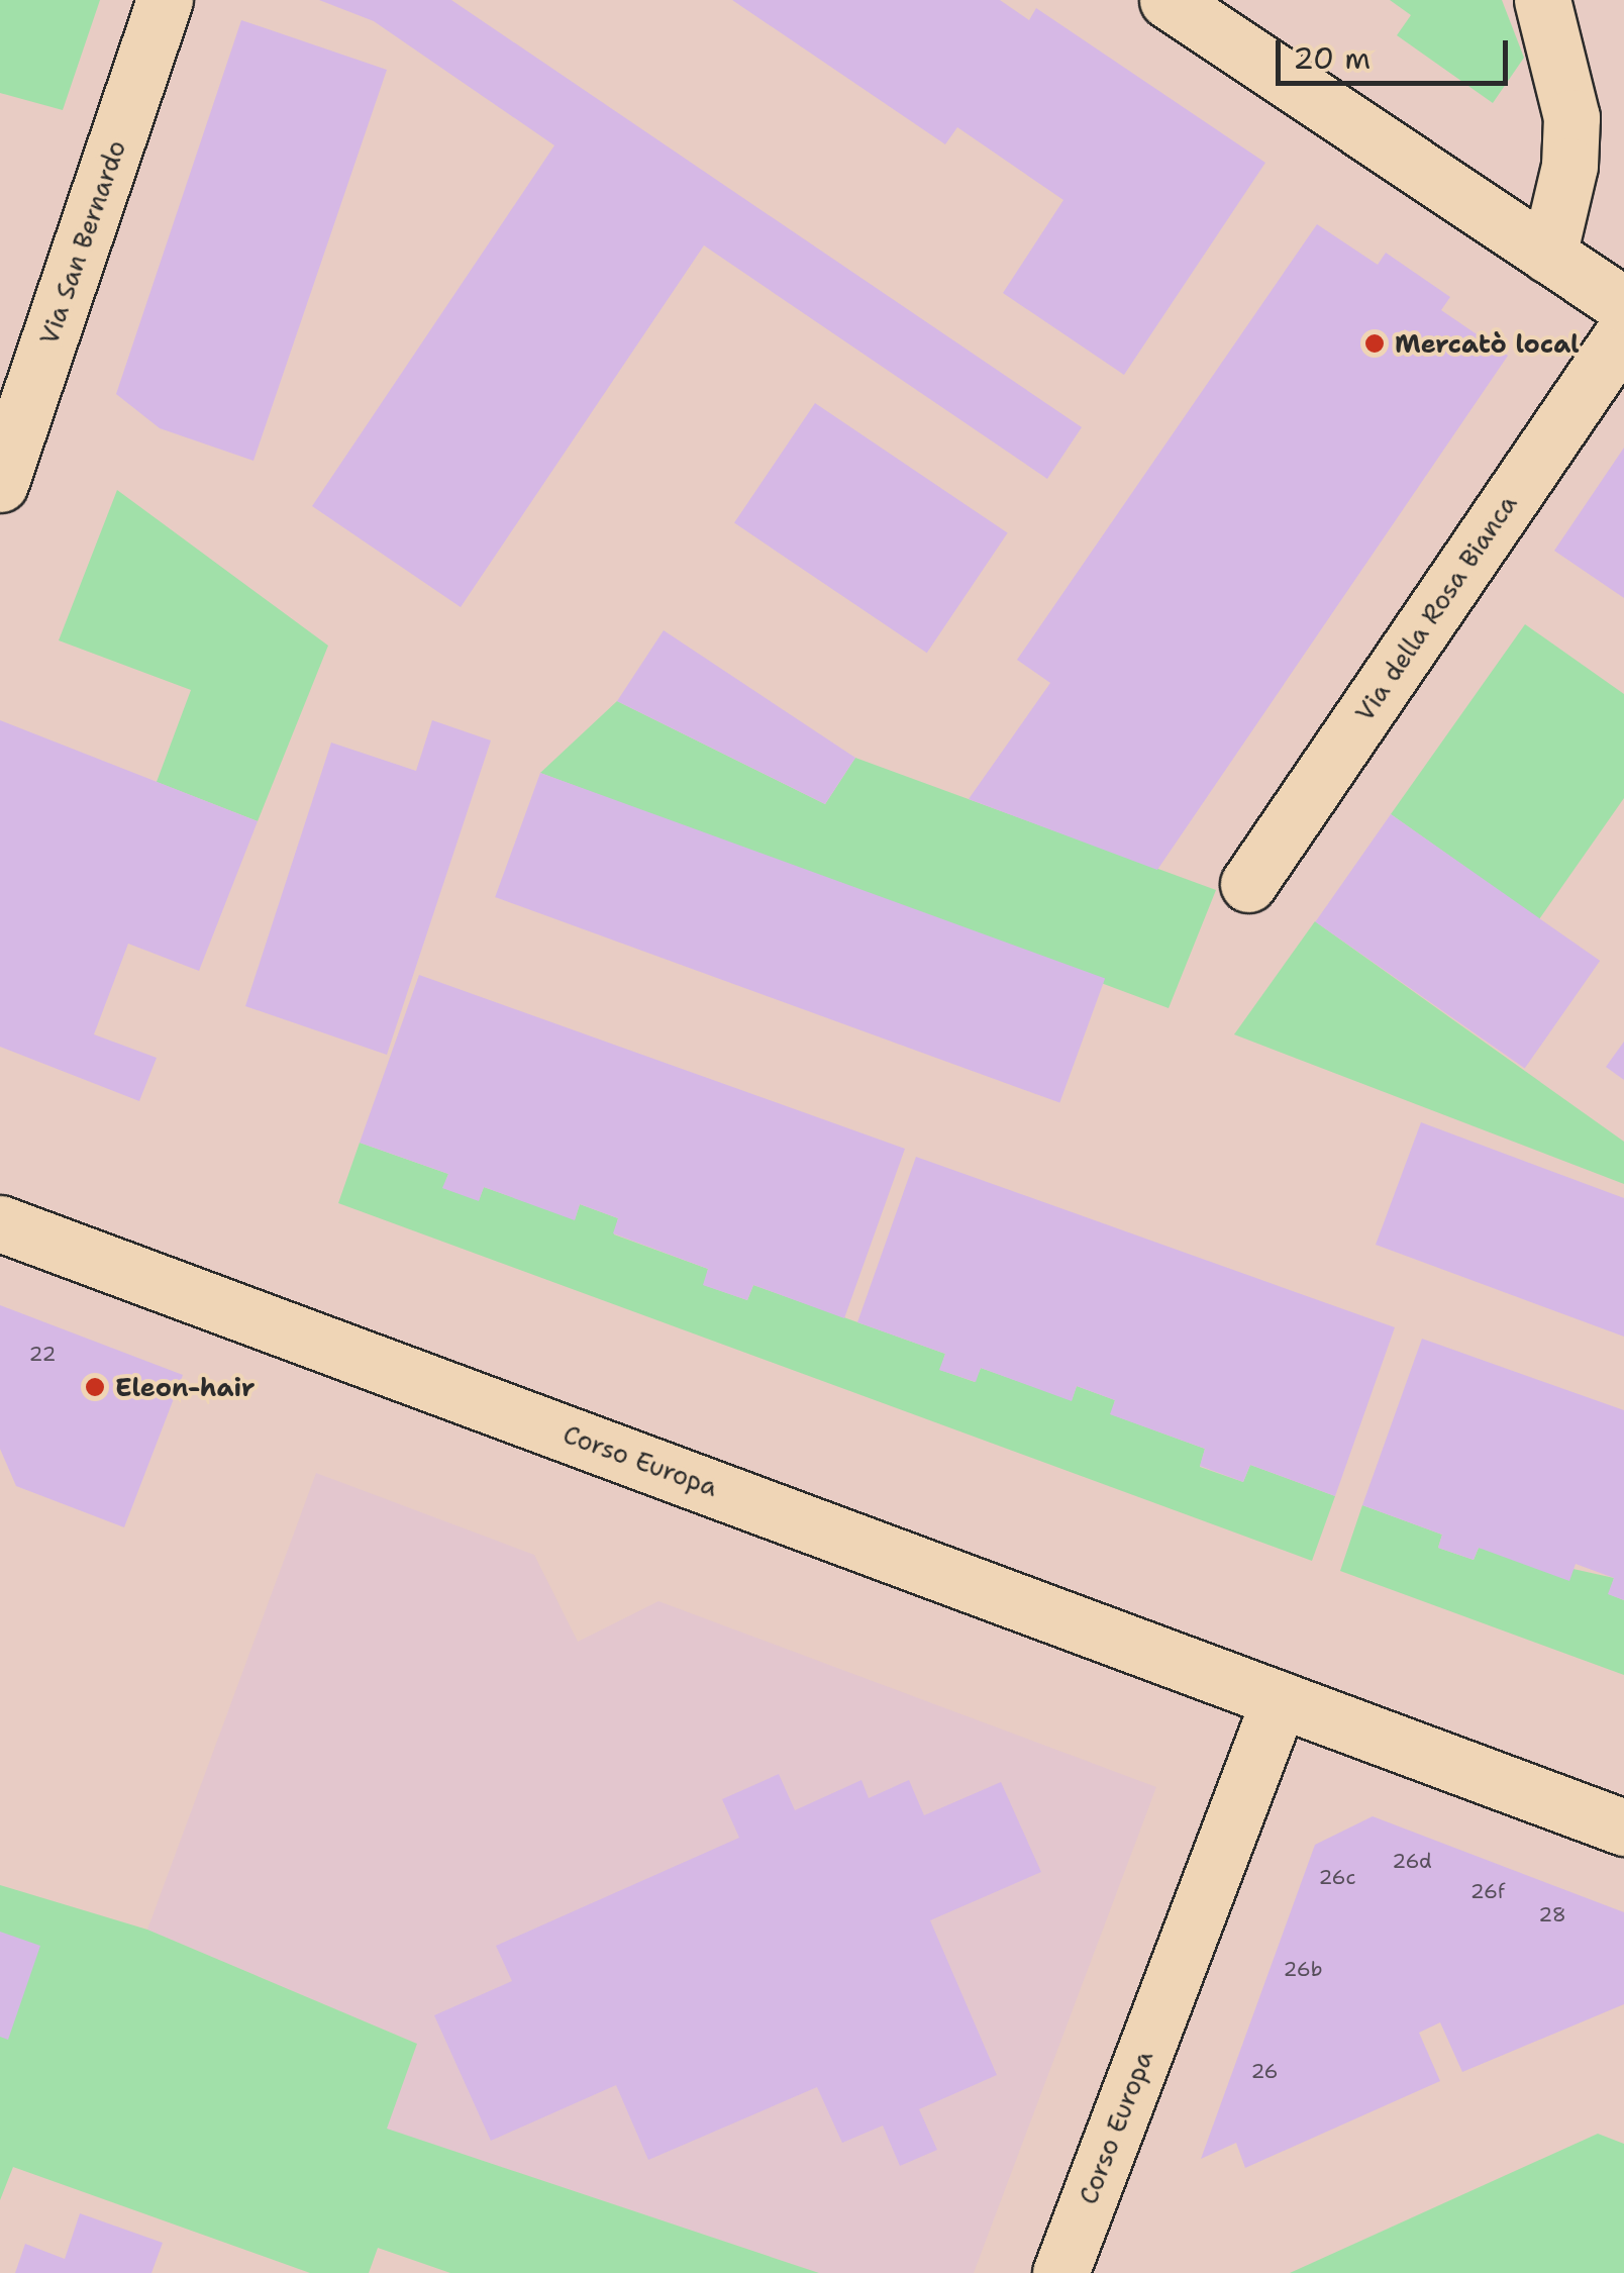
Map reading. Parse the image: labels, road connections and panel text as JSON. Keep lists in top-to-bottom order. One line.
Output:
{"streets":{"street":["Via San Bernardo","Via della Rosa Bianca","Corso Europa"]},"places":["Mercatò local","Eleon-hair"],"house_numbers":["22","26d","26c","26f","28","26b","26"],"scale_bar":"20 m"}
